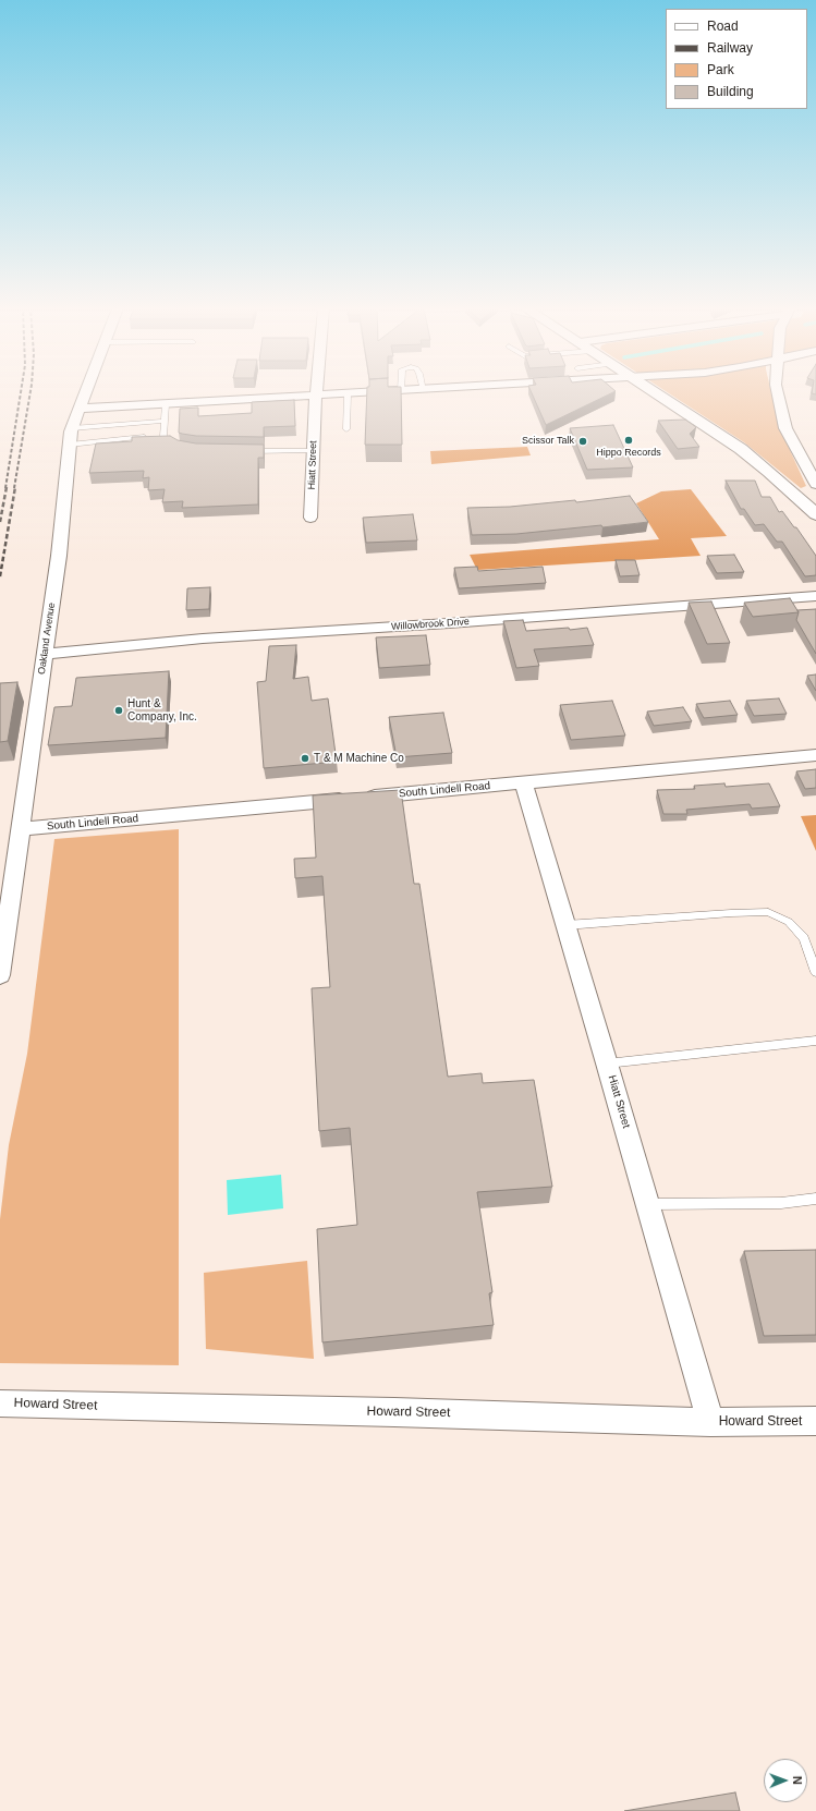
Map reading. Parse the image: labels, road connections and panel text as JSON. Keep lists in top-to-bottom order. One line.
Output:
{"streets":{"street":["Hiatt Street","Willowbrook Drive","Oakland Avenue","South Lindell Road","Howard Street"]},"crossings":[["Hiatt Street","South Lindell Road"],["Hiatt Street","Howard Street"],["Willowbrook Drive","Oakland Avenue"],["Oakland Avenue","South Lindell Road"]],"places":["Hippo Records","Scissor Talk","Hunt & Company, Inc.","T & M Machine Co"],"legend":["Road","Railway","Park","Building"],"north":"right"}
